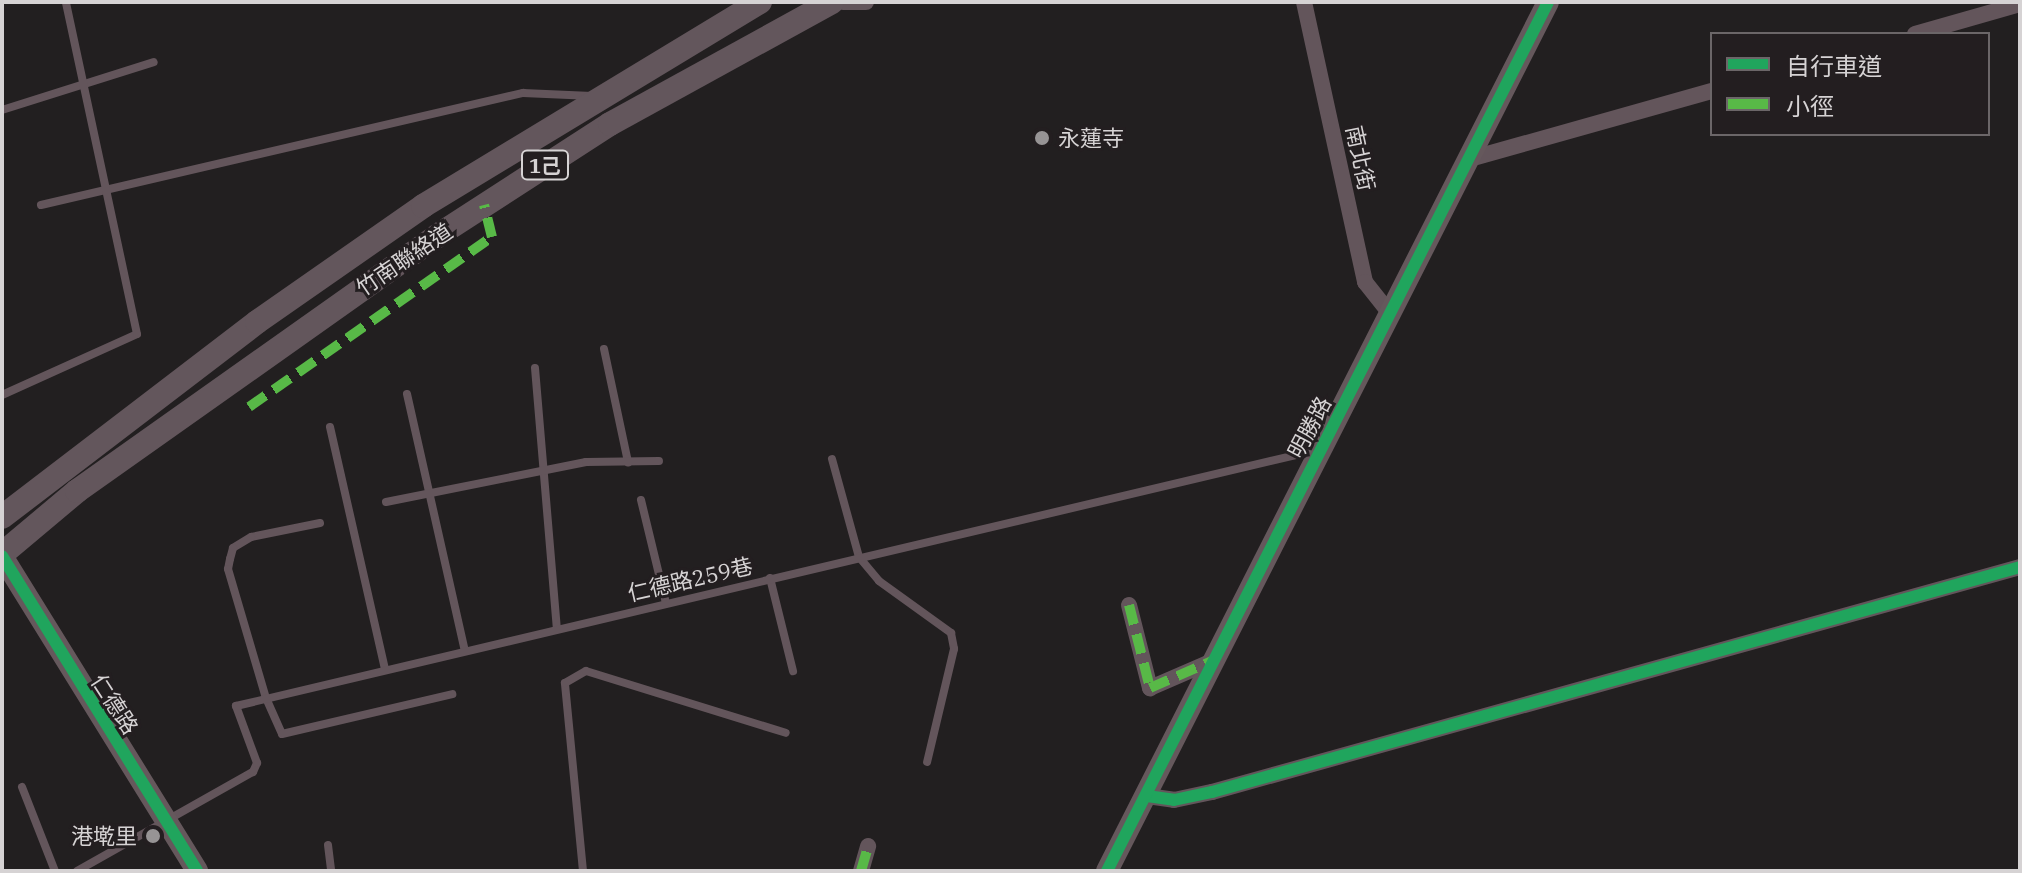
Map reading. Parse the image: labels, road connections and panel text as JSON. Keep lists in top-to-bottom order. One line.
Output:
{"streets":{"main road":["1己","竹南聯絡道"],"street":["南北街","明勝路","仁德路"],"lane":["仁德路259巷"]},"crossings":[["南北街","明勝路"],["竹南聯絡道","仁德路"],["明勝路","仁德路259巷"],["仁德路259巷","仁德路"]],"places":["永蓮寺","港墘里"],"legend":["自行車道","小徑"]}
